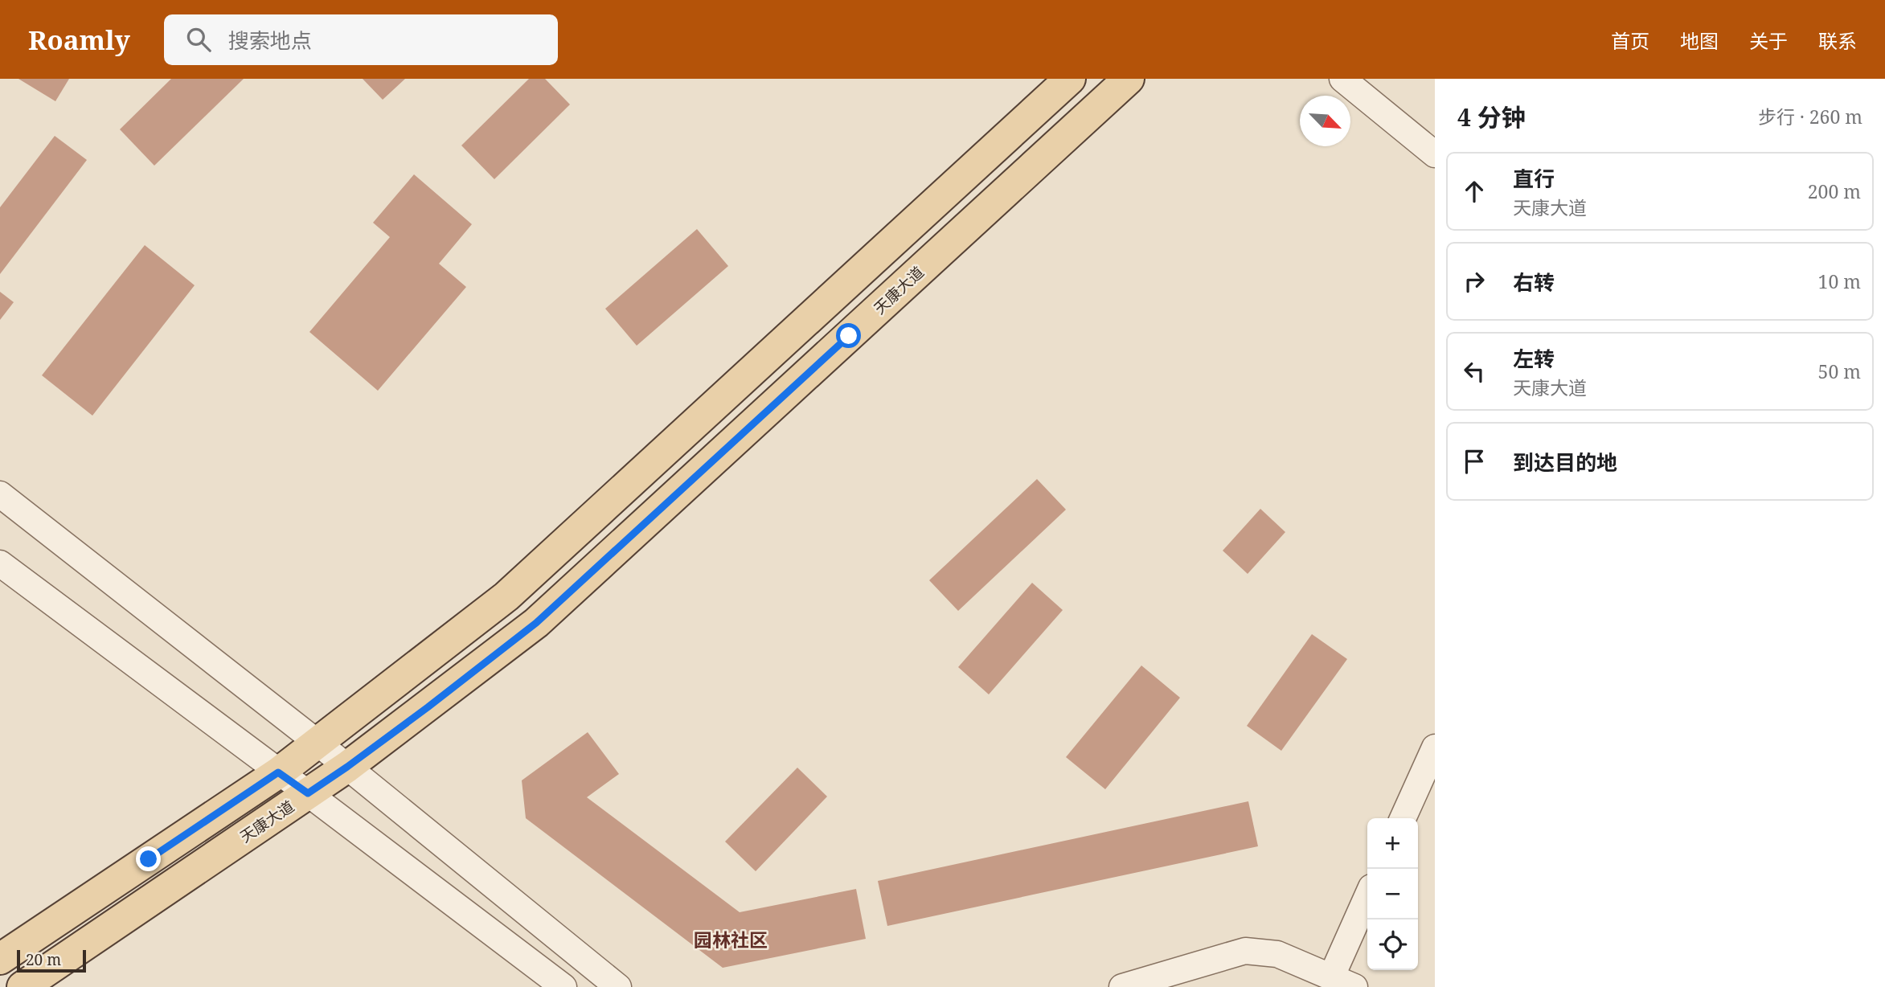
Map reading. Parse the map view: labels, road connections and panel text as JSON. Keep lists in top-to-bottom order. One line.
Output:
{"streets":{"main road":["天康大道"]},"districts":["园林社区"],"scale_bar":"20 m","north":"bottom right","page":{"header":"Roamly","search":"搜索地点","nav":["首页","地图","关于","联系"],"heading":["4 分钟","步行 · 260 m"],"list":[["直行","天康大道","200 m"],["右转","10 m"],["左转","天康大道","50 m"],"到达目的地"],"map_buttons":["+","−"],"scale":"20 m"}}
